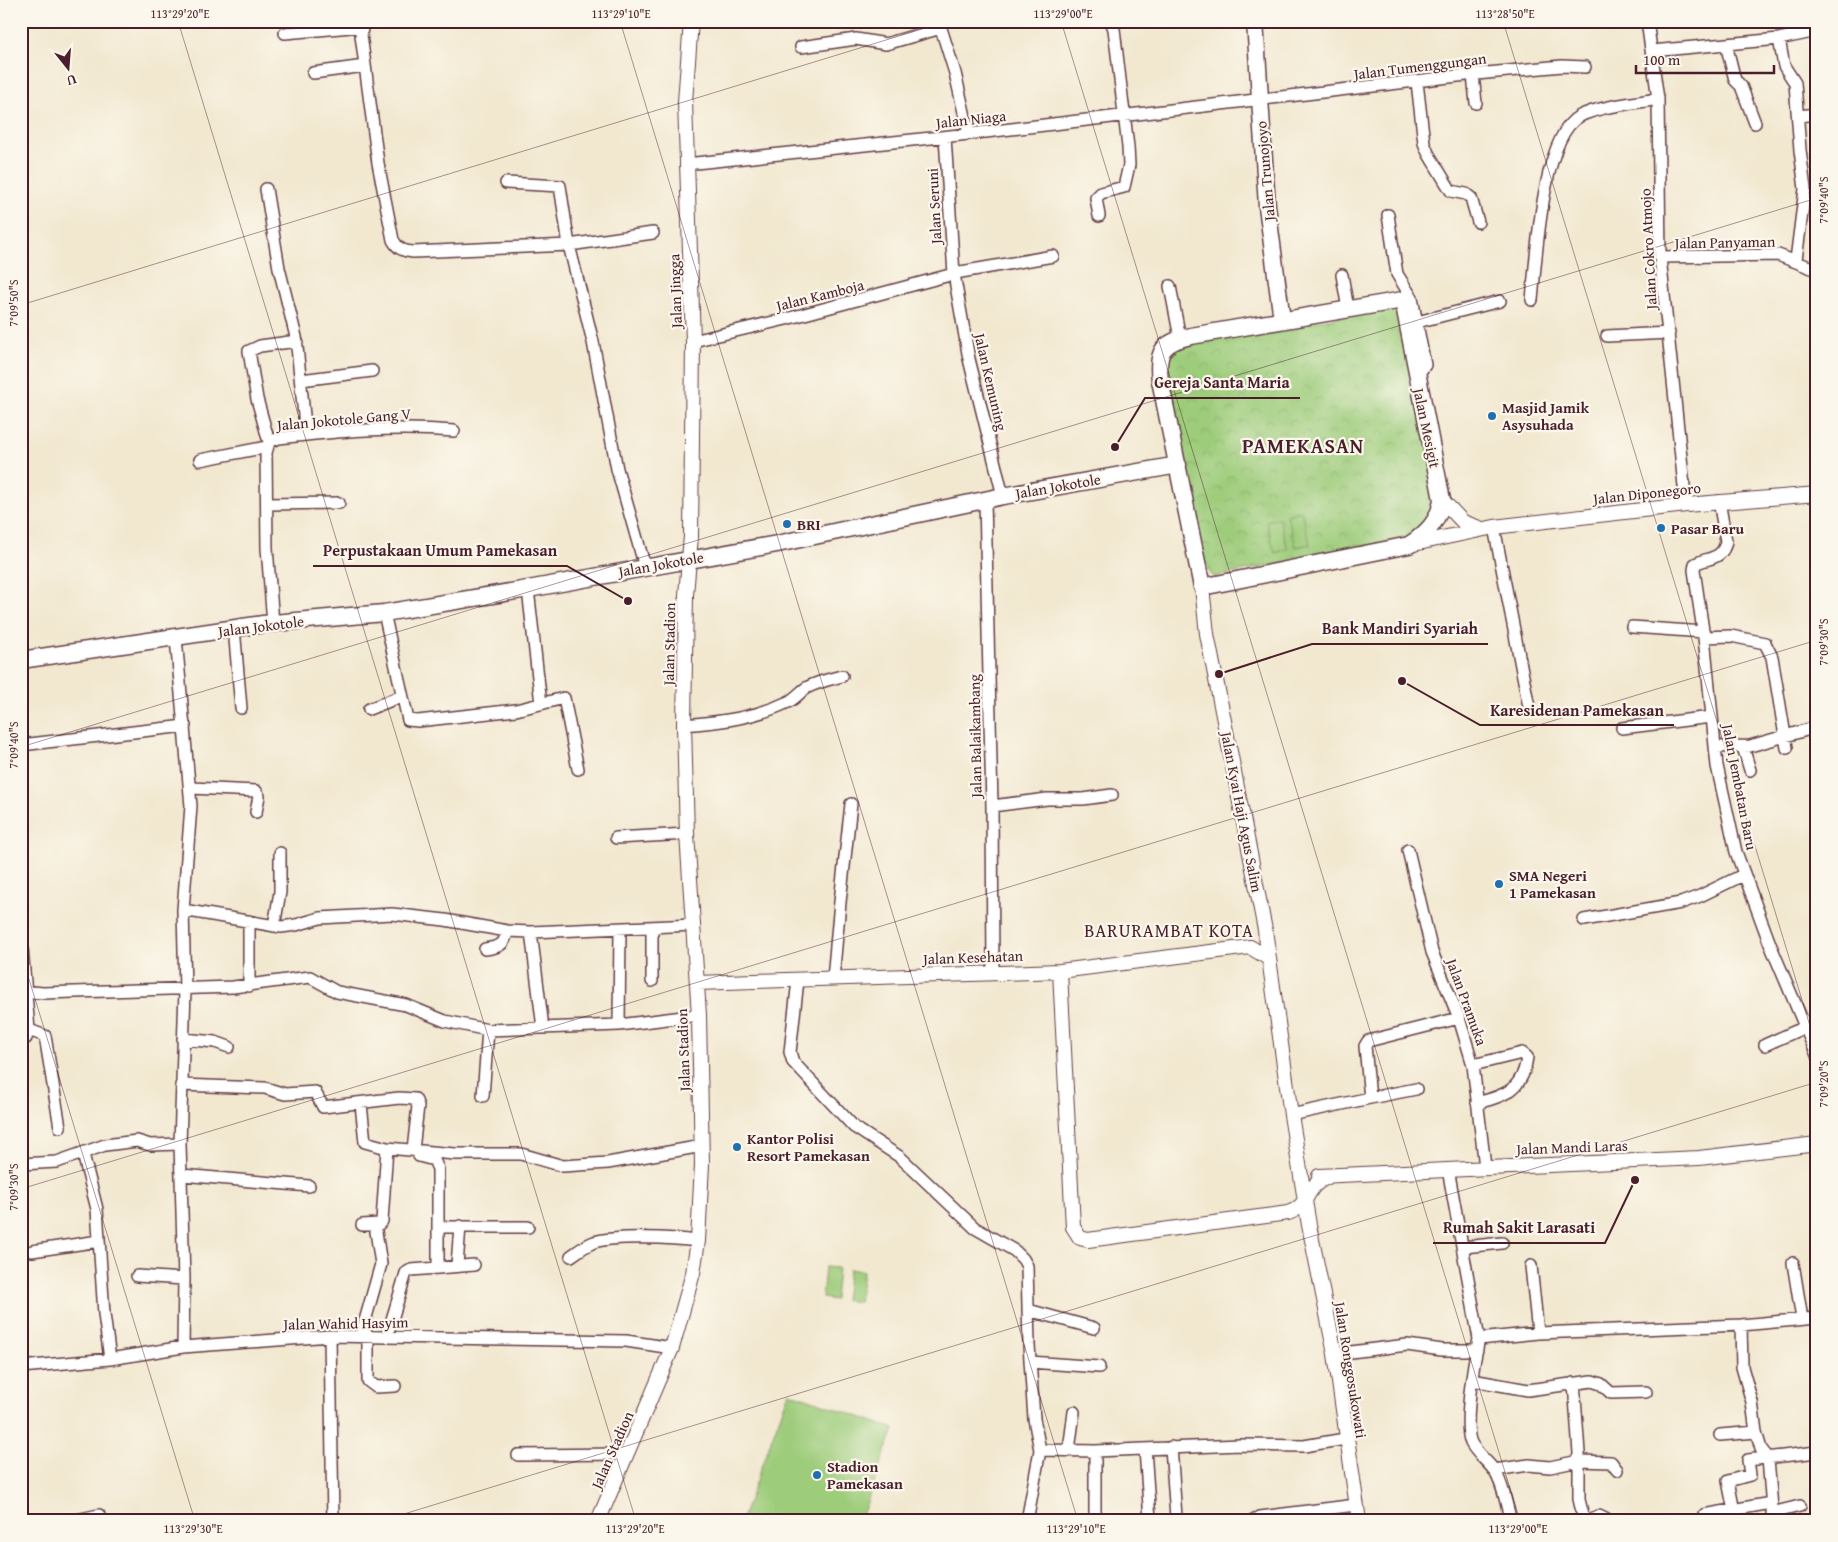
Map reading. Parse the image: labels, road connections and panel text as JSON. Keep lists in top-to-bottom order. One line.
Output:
{"streets":{"highway":["Jalan Trunojoyo","Jalan Mesigit","Jalan Jokotole","Jalan Kyai Haji Agus Salim"],"main road":["Jalan Jingga","Jalan Diponegoro","Jalan Stadion","Jalan Kesehatan","Jalan Mandi Laras","Jalan Ronggosukowati"],"street":["Jalan Tumenggungan","Jalan Niaga","Jalan Seruni","Jalan Panyaman","Jalan Cokro Atmojo","Jalan Kamboja","Jalan Kemuning","Jalan Jokotole Gang V","Jalan Balaikambang","Jalan Jembatan Baru","Jalan Pramuka","Jalan Wahid Hasyim"]},"crossings":[["Jalan Tumenggungan","Jalan Niaga"],["Jalan Tumenggungan","Jalan Trunojoyo"],["Jalan Niaga","Jalan Trunojoyo"],["Jalan Niaga","Jalan Seruni"],["Jalan Niaga","Jalan Jingga"],["Jalan Seruni","Jalan Kamboja"],["Jalan Seruni","Jalan Kemuning"],["Jalan Panyaman","Jalan Cokro Atmojo"],["Jalan Cokro Atmojo","Jalan Diponegoro"],["Jalan Jingga","Jalan Kamboja"],["Jalan Jingga","Jalan Jokotole"],["Jalan Jingga","Jalan Stadion"],["Jalan Kamboja","Jalan Kemuning"],["Jalan Kemuning","Jalan Jokotole"],["Jalan Jokotole Gang V","Jalan Jokotole"],["Jalan Mesigit","Jalan Diponegoro"],["Jalan Jokotole","Jalan Stadion"],["Jalan Jokotole","Jalan Balaikambang"],["Jalan Jokotole","Jalan Kyai Haji Agus Salim"],["Jalan Diponegoro","Jalan Jembatan Baru"],["Jalan Stadion","Jalan Kesehatan"],["Jalan Stadion","Jalan Wahid Hasyim"],["Jalan Balaikambang","Jalan Kesehatan"],["Jalan Kyai Haji Agus Salim","Jalan Ronggosukowati"],["Jalan Pramuka","Jalan Mandi Laras"]],"districts":["PAMEKASAN","BARURAMBAT KOTA"],"places":["Masjid Jamik Asysuhada","Gereja Santa Maria","BRI","Pasar Baru","Perpustakaan Umum Pamekasan","Bank Mandiri Syariah","Karesidenan Pamekasan","SMA Negeri 1 Pamekasan","Kantor Polisi Resort Pamekasan","Rumah Sakit Larasati","Stadion Pamekasan"],"scale_bar":"100 m","north":"bottom","coordinates":["113°29'20\"E","113°29'10\"E","113°29'00\"E","113°28'50\"E","7°09'40\"S","7°09'50\"S","7°09'30\"S","7°09'20\"S","113°29'30\"E"]}
